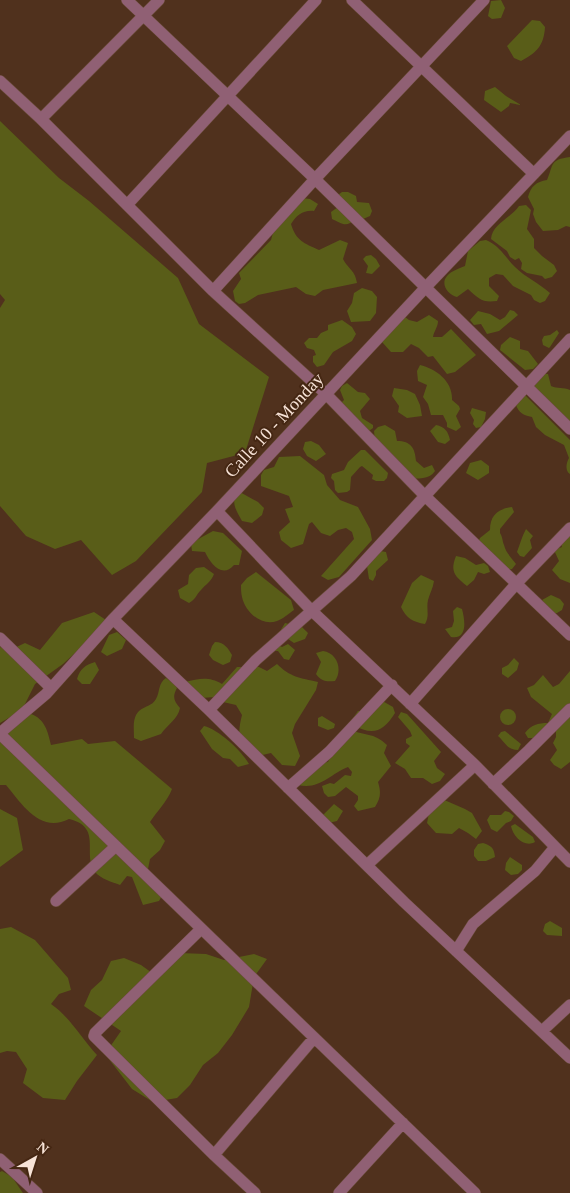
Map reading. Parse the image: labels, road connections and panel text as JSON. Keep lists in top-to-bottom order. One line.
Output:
{"streets":{"street":["Calle 10 - Monday"]},"north":"top right"}
